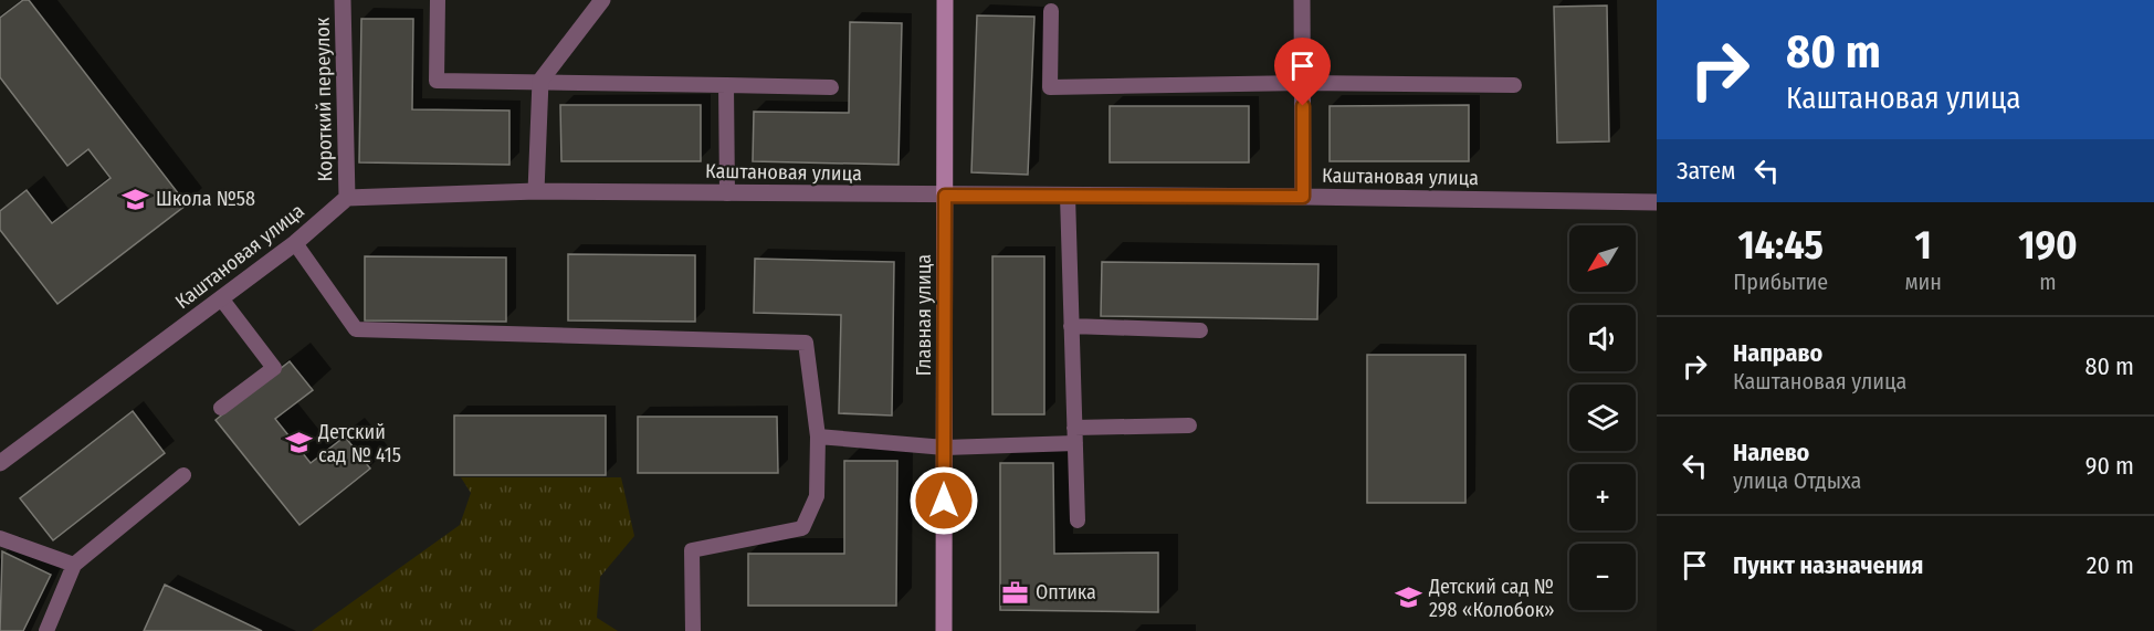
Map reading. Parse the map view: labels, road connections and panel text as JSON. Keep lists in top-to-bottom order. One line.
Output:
{"streets":{"street":["Короткий переулок","Каштановая улица","Главная улица"]},"crossings":[["Короткий переулок","Каштановая улица"],["Каштановая улица","Главная улица"]],"places":{"school or university":["Школа №58","Детский сад № 415","Детский сад № 298 «Колобок»"],"office":["Оптика"]},"north":"bottom left","page":{"turn":["80 m","Каштановая улица"],"then":"Затем","eta":["14:45","Прибытие","1","мин","190","m"],"map_buttons":["+","−"],"list":[{"name":"Направо","note":"Каштановая улица","value":"80 m"},{"name":"Налево","note":"улица Отдыха","value":"90 m"},{"name":"Пункт назначения","value":"20 m"}]}}
